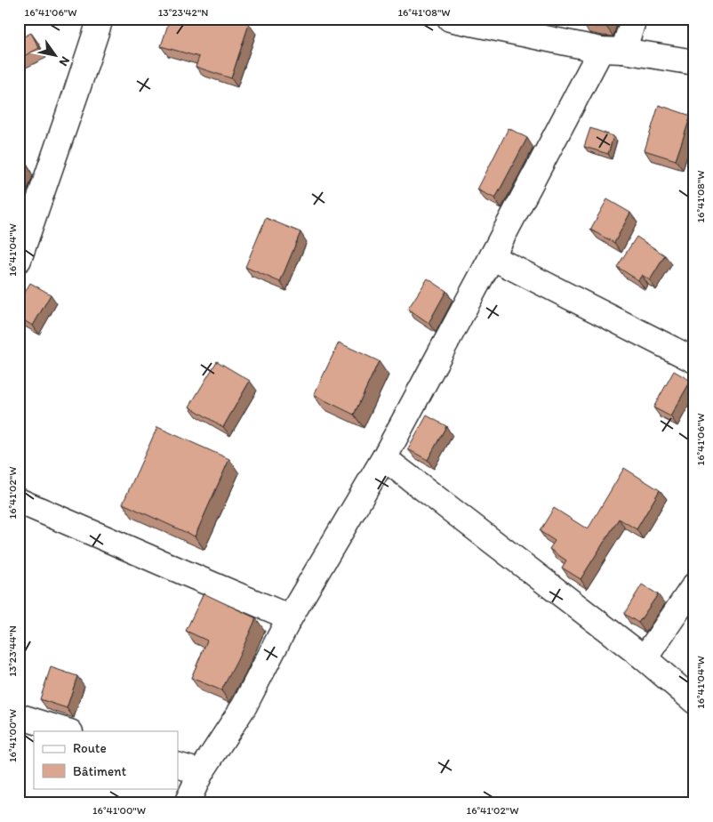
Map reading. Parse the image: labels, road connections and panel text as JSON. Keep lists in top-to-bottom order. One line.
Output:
{"legend":["Route","Bâtiment"],"north":"bottom right","coordinates":["16°41'06\"W","13°23'42\"N","16°41'08\"W","16°41'04\"W","16°41'02\"W","13°23'44\"N","16°41'00\"W"]}
